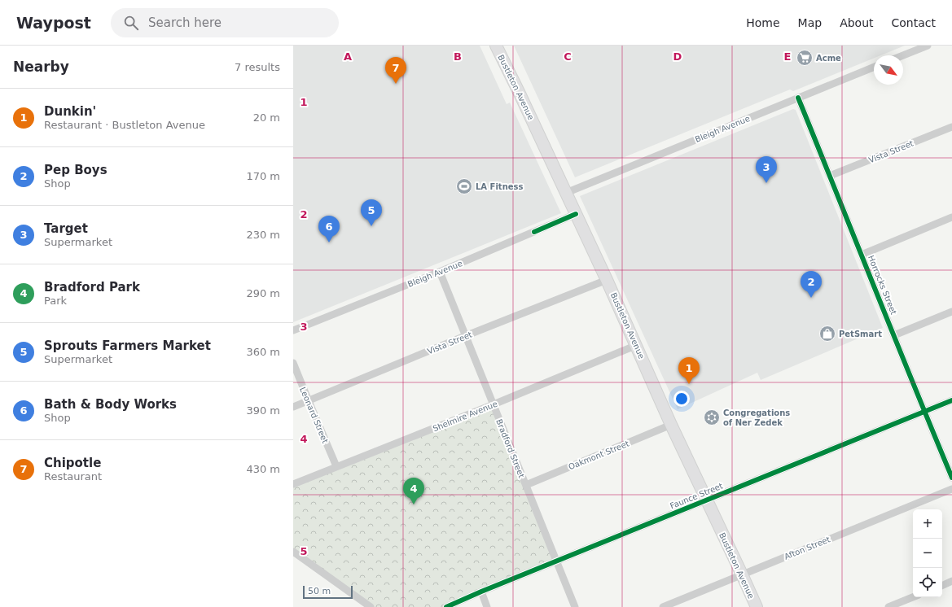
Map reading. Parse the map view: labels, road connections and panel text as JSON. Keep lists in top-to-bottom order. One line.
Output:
{"streets":{"main road":["Bustleton Avenue"],"street":["Bleigh Avenue","Vista Street","Horrocks Street","Leonard Street","Shelmire Avenue","Bradford Street","Oakmont Street","Faunce Street","Afton Street"]},"crossings":[["Bustleton Avenue","Bleigh Avenue"],["Bustleton Avenue","Vista Street"],["Bustleton Avenue","Shelmire Avenue"],["Bustleton Avenue","Oakmont Street"],["Bustleton Avenue","Faunce Street"],["Bustleton Avenue","Afton Street"],["Bleigh Avenue","Horrocks Street"],["Bleigh Avenue","Bradford Street"],["Vista Street","Horrocks Street"],["Vista Street","Leonard Street"],["Vista Street","Bradford Street"],["Horrocks Street","Faunce Street"],["Leonard Street","Shelmire Avenue"],["Shelmire Avenue","Bradford Street"],["Bradford Street","Oakmont Street"],["Bradford Street","Faunce Street"]],"places":{"supermarket":["Acme"],"sports":["LA Fitness"],"shop":["PetSmart"],"synagogue":["Congregations of Ner Zedek"]},"scale_bar":"50 m","north":"bottom right","page":{"header":"Waypost","search":"Search here","nav":["Home","Map","About","Contact"],"heading":["Nearby","7 results"],"pins":["7","3","5","6","2","1","4"],"list":[{"mark":"1","name":"Dunkin'","note":"Restaurant · Bustleton Avenue","value":"20 m"},{"mark":"2","name":"Pep Boys","note":"Shop","value":"170 m"},{"mark":"3","name":"Target","note":"Supermarket","value":"230 m"},{"mark":"4","name":"Bradford Park","note":"Park","value":"290 m"},{"mark":"5","name":"Sprouts Farmers Market","note":"Supermarket","value":"360 m"},{"mark":"6","name":"Bath & Body Works","note":"Shop","value":"390 m"},{"mark":"7","name":"Chipotle","note":"Restaurant","value":"430 m"}],"map_buttons":["+","−"],"scale":"50 m"},"grid":{"columns":["A","B","C","D","E"],"rows":["1","2","3","4","5"]}}
